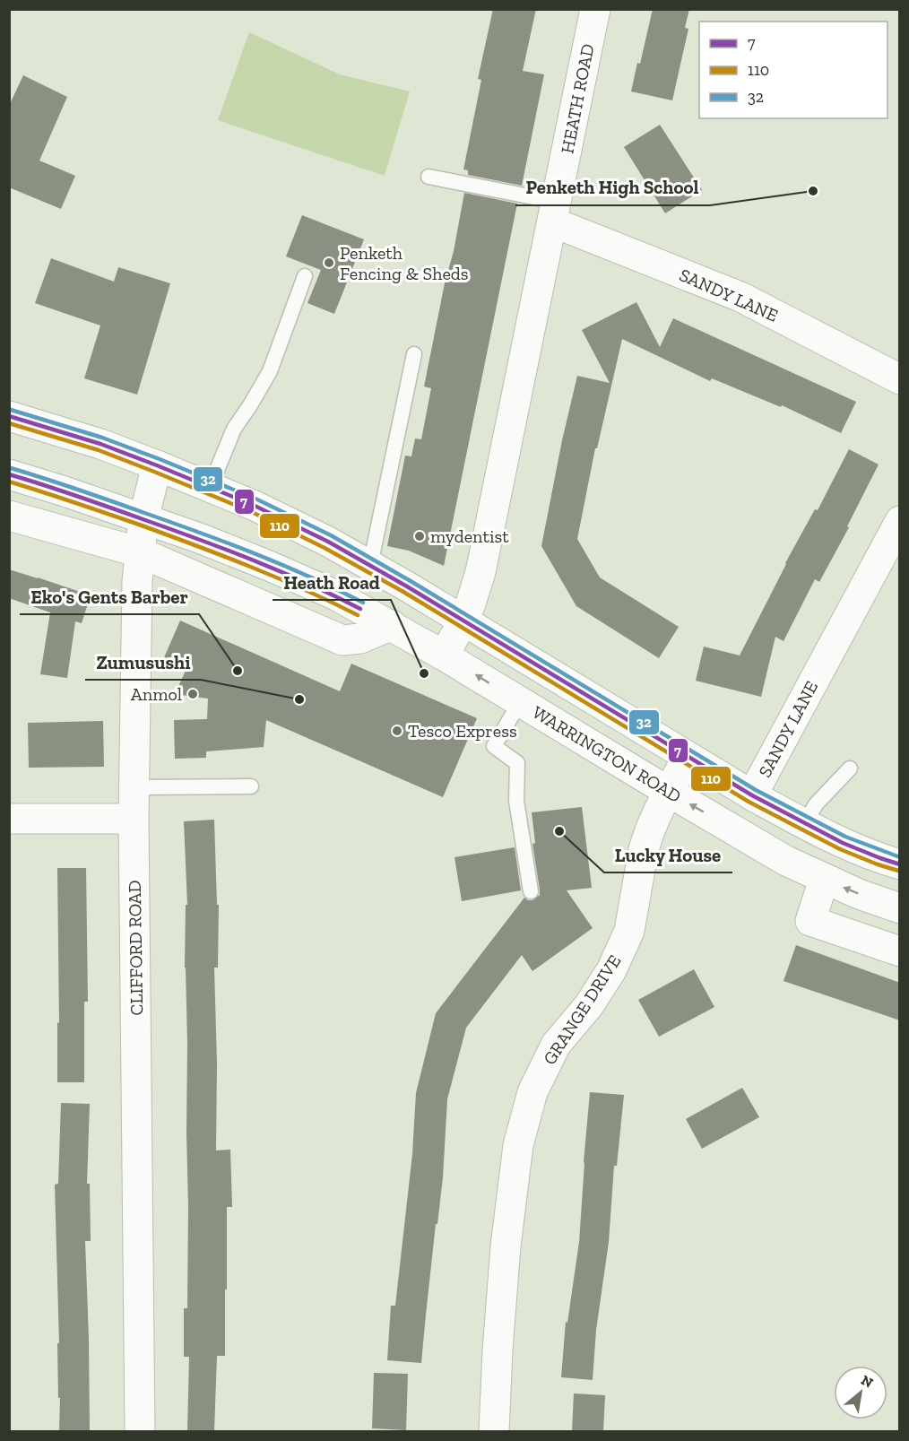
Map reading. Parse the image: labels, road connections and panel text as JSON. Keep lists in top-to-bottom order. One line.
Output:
{"streets":{"street":["HEATH ROAD","SANDY LANE","WARRINGTON ROAD","CLIFFORD ROAD","GRANGE DRIVE"]},"crossings":[["HEATH ROAD","SANDY LANE"],["HEATH ROAD","WARRINGTON ROAD"],["WARRINGTON ROAD","CLIFFORD ROAD"],["WARRINGTON ROAD","GRANGE DRIVE"]],"places":["Penketh High School","Penketh Fencing & Sheds","mydentist","Eko's Gents Barber","Heath Road","Anmol","Zumusushi","Tesco Express","Lucky House"],"lines":["transit line 32","transit line 7","transit line 110"],"legend":["7","110","32"],"north":"top right"}
